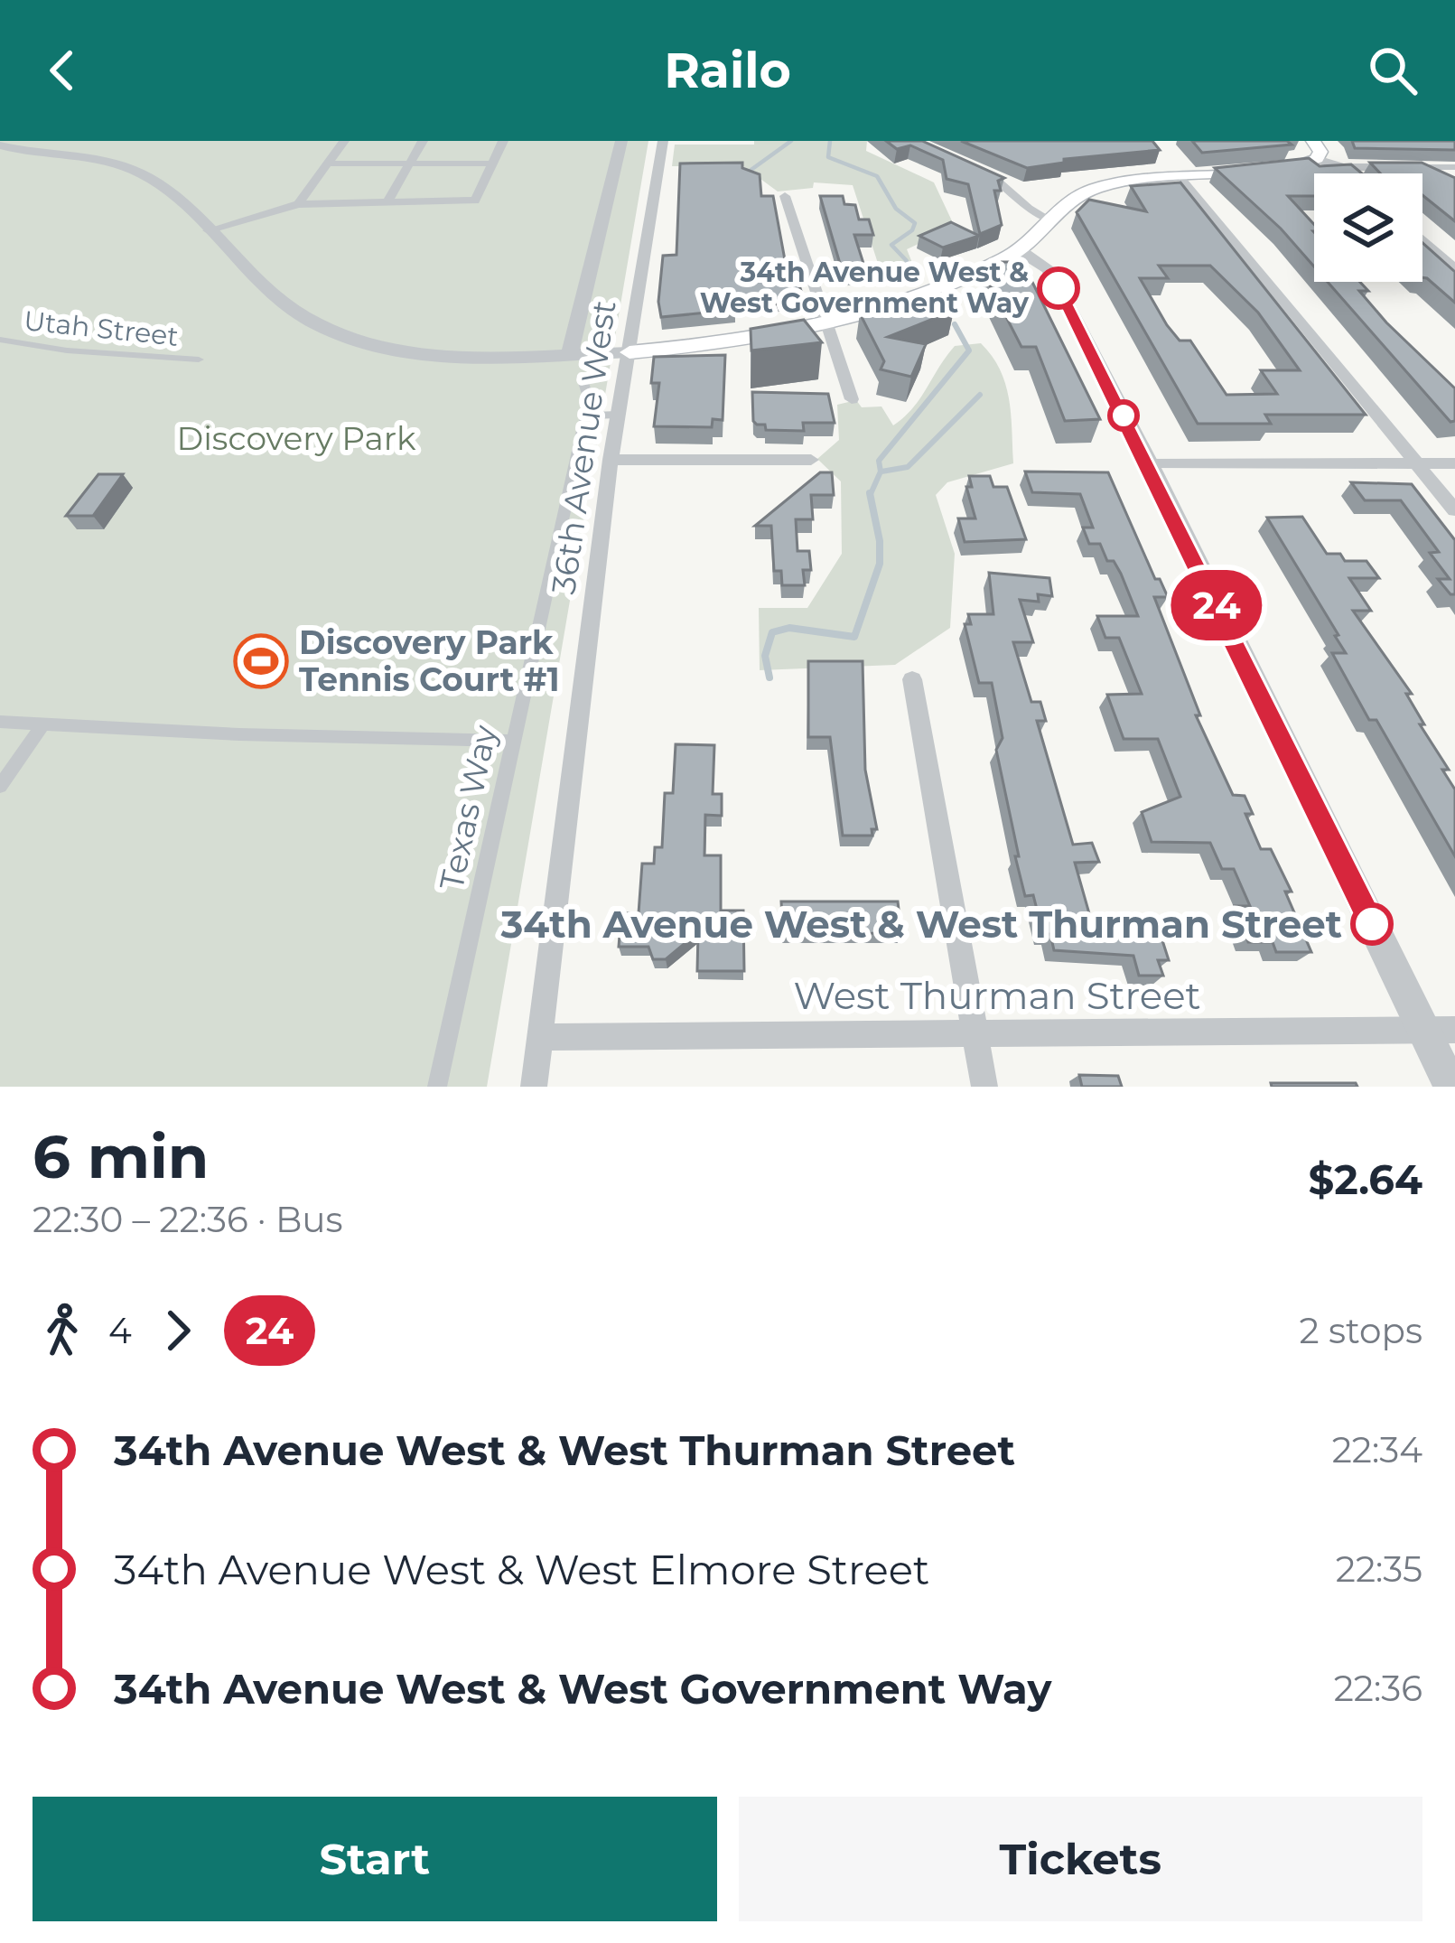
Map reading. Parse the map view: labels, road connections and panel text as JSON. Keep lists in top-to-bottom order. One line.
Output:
{"streets":{"street":["Utah Street","36th Avenue West","Texas Way","West Thurman Street"]},"crossings":[["36th Avenue West","West Thurman Street"]],"parks":["Discovery Park"],"places":{"other":["34th Avenue West & West Government Way","34th Avenue West & West Thurman Street"],"sports":["Discovery Park Tennis Court #1"]},"lines":["bus line 24"],"page":{"header":"Railo","on_map":"24","heading":["6 min","22:30 – 22:36 · Bus","$2.64"],"legs":["4","24","2 stops"],"list":[{"name":"34th Avenue West & West Thurman Street","value":"22:34"},{"name":"34th Avenue West & West Elmore Street","value":"22:35"},{"name":"34th Avenue West & West Government Way","value":"22:36"}],"buttons":["Start","Tickets"]}}
